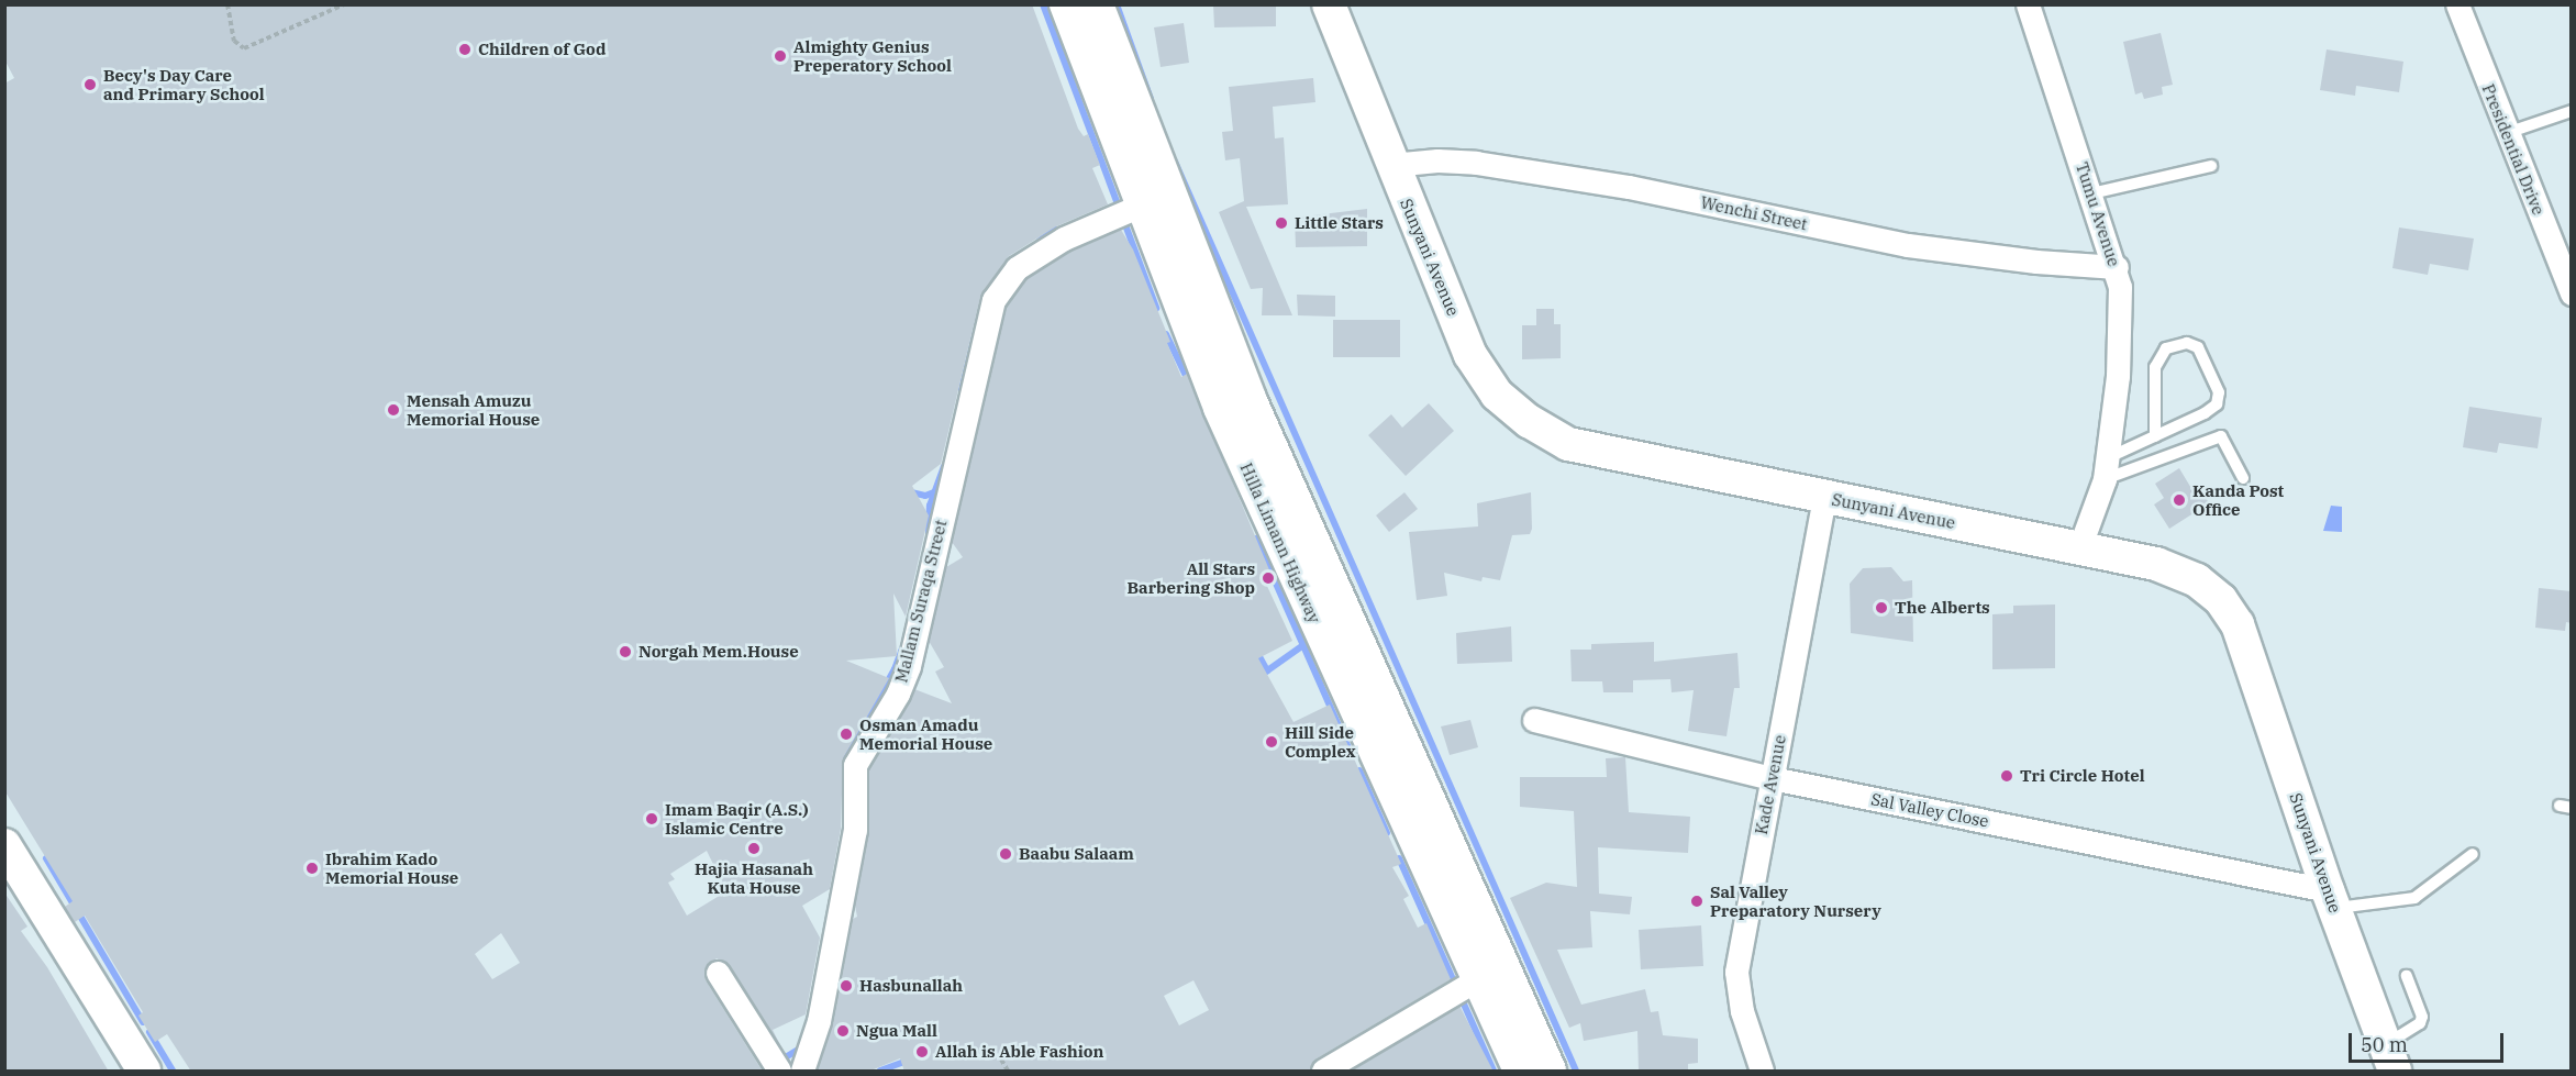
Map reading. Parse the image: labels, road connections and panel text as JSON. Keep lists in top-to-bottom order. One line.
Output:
{"streets":{"main road":["Sunyani Avenue","Hilla Limann Highway"],"street":["Presidential Drive","Wenchi Street","Tumu Avenue","Mallam Suraqa Street","Kade Avenue","Sal Valley Close"]},"crossings":[["Wenchi Street","Tumu Avenue"],["Wenchi Street","Sunyani Avenue"],["Tumu Avenue","Sunyani Avenue"],["Sunyani Avenue","Kade Avenue"],["Sunyani Avenue","Sal Valley Close"],["Hilla Limann Highway","Mallam Suraqa Street"],["Kade Avenue","Sal Valley Close"]],"places":["Children of God","Almighty Genius Preperatory School","Becy's Day Care and Primary School","Little Stars","Mensah Amuzu Memorial House","Kanda Post Office","All Stars Barbering Shop","The Alberts","Norgah Mem.House","Osman Amadu Memorial House","Hill Side Complex","Tri Circle Hotel","Imam Baqir (A.S.) Islamic Centre","Hajia Hasanah Kuta House","Baabu Salaam","Ibrahim Kado Memorial House","Sal Valley Preparatory Nursery","Hasbunallah","Ngua Mall","Allah is Able Fashion"],"scale_bar":"50 m"}
